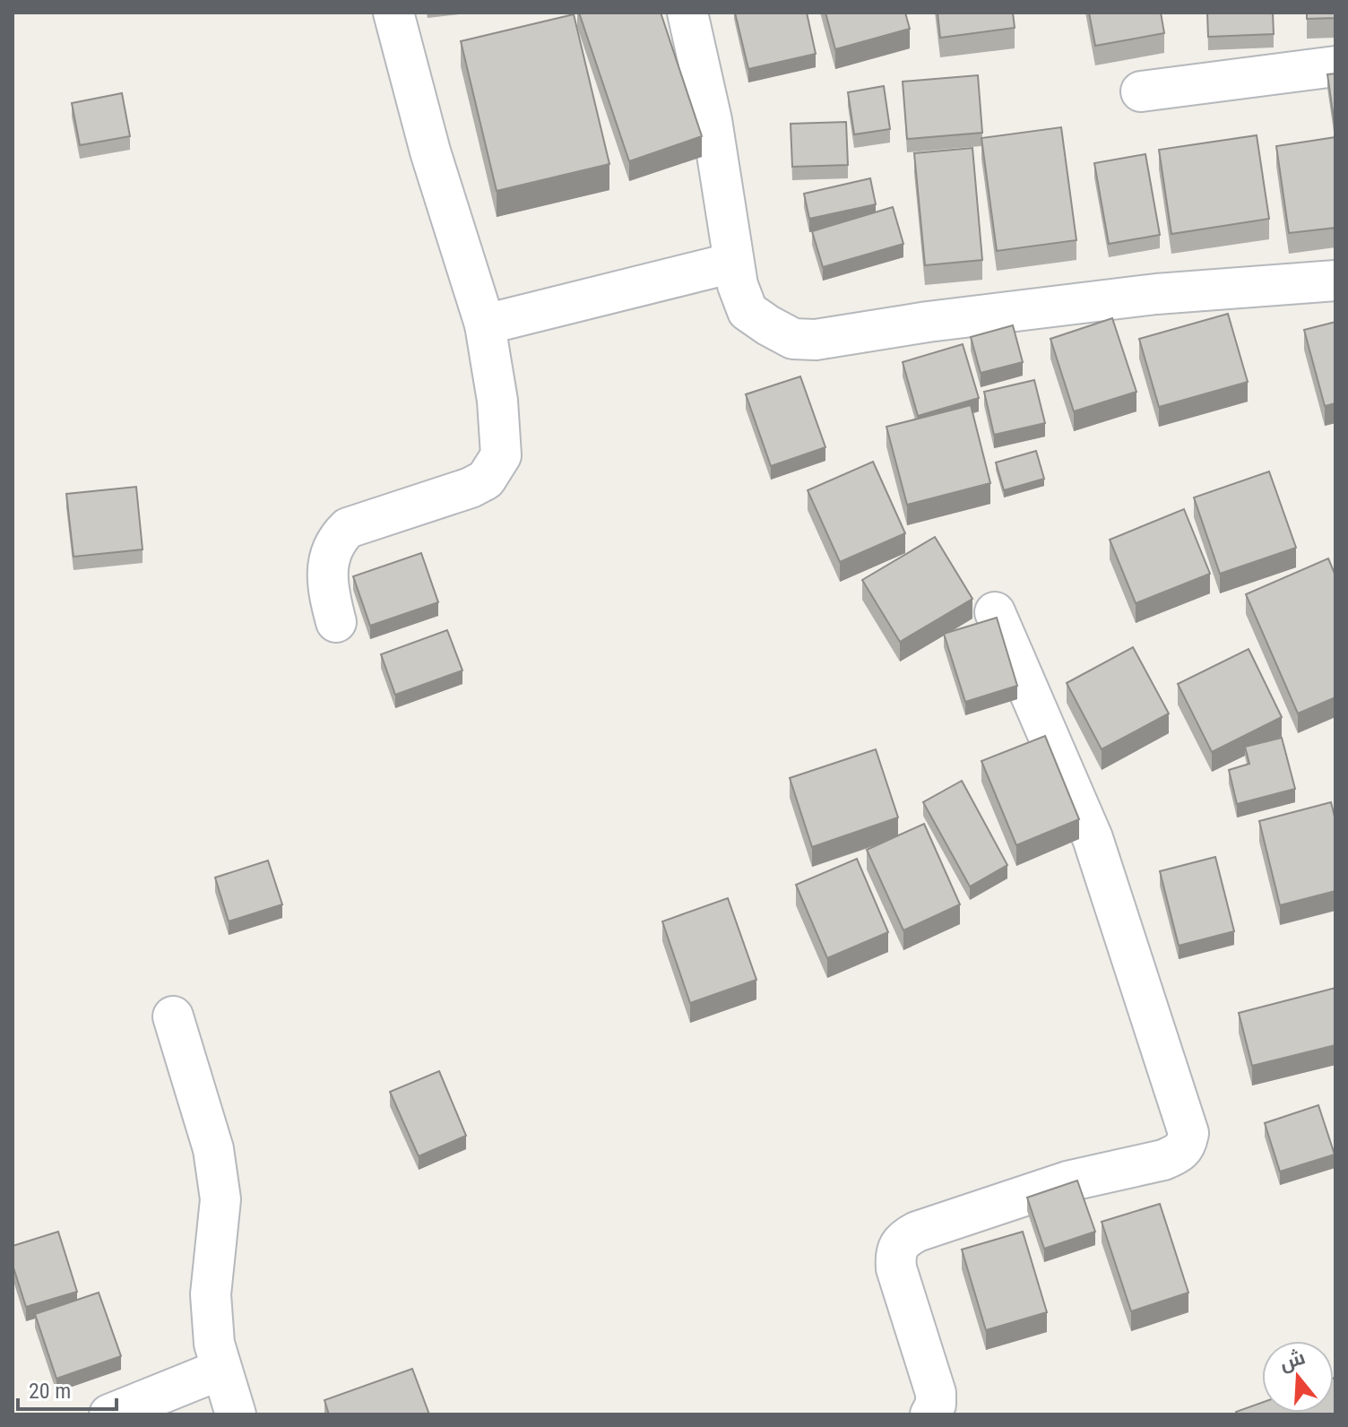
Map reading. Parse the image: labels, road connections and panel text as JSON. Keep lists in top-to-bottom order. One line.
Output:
{"scale_bar":"20 m","north":"top"}
